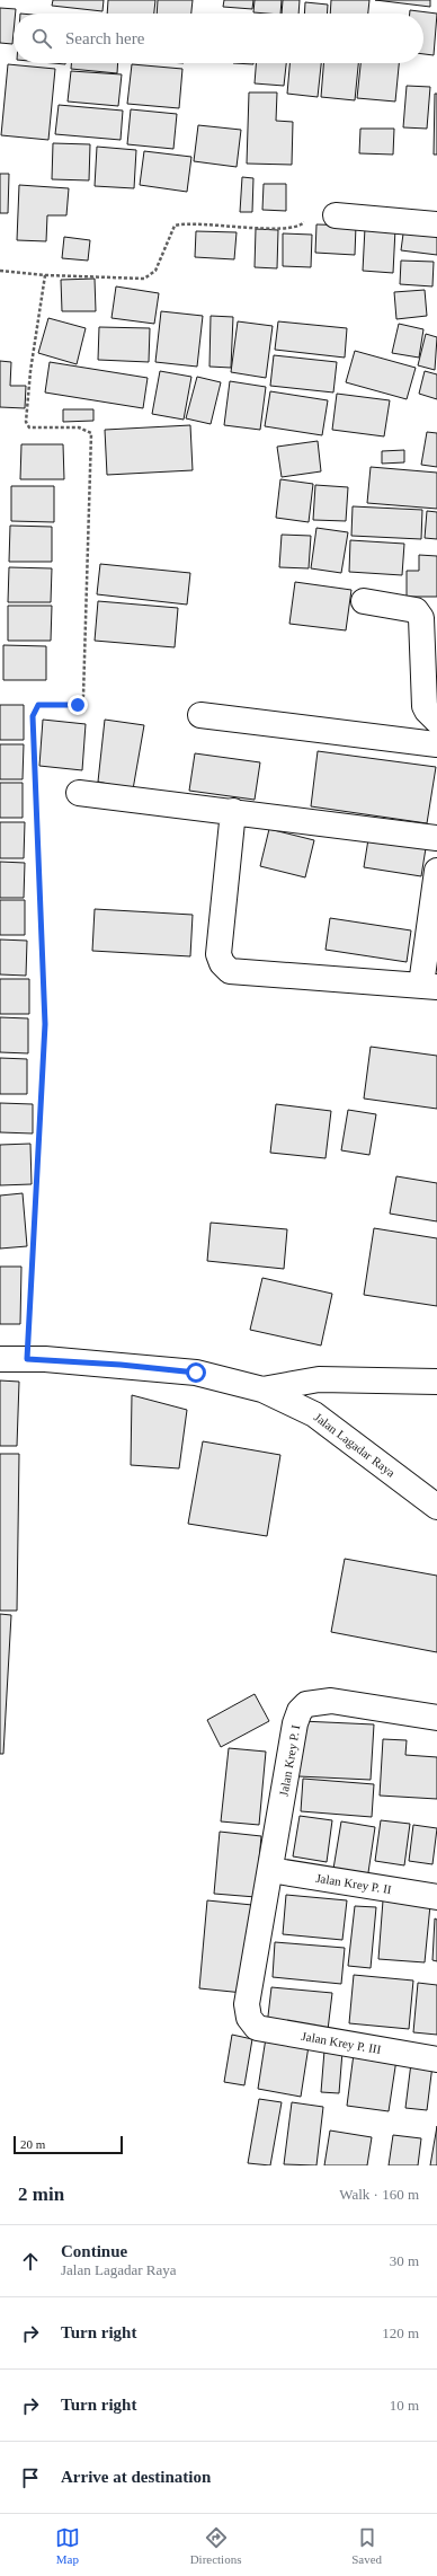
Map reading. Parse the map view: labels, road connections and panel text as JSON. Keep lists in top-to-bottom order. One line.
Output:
{"streets":{"street":["Jalan Lagadar Raya","Jalan Krey P. I","Jalan Krey P. II","Jalan Krey P. III"]},"crossings":[["Jalan Krey P. I","Jalan Krey P. II"],["Jalan Krey P. I","Jalan Krey P. III"],["Jalan Krey P. II","Jalan Krey P. III"]],"scale_bar":"20 m","page":{"search":"Search here","scale":"20 m","heading":["2 min","Walk · 160 m"],"list":[["Continue","Jalan Lagadar Raya","30 m"],["Turn right","120 m"],["Turn right","10 m"],"Arrive at destination"],"nav":["Map","Directions","Saved"]}}
